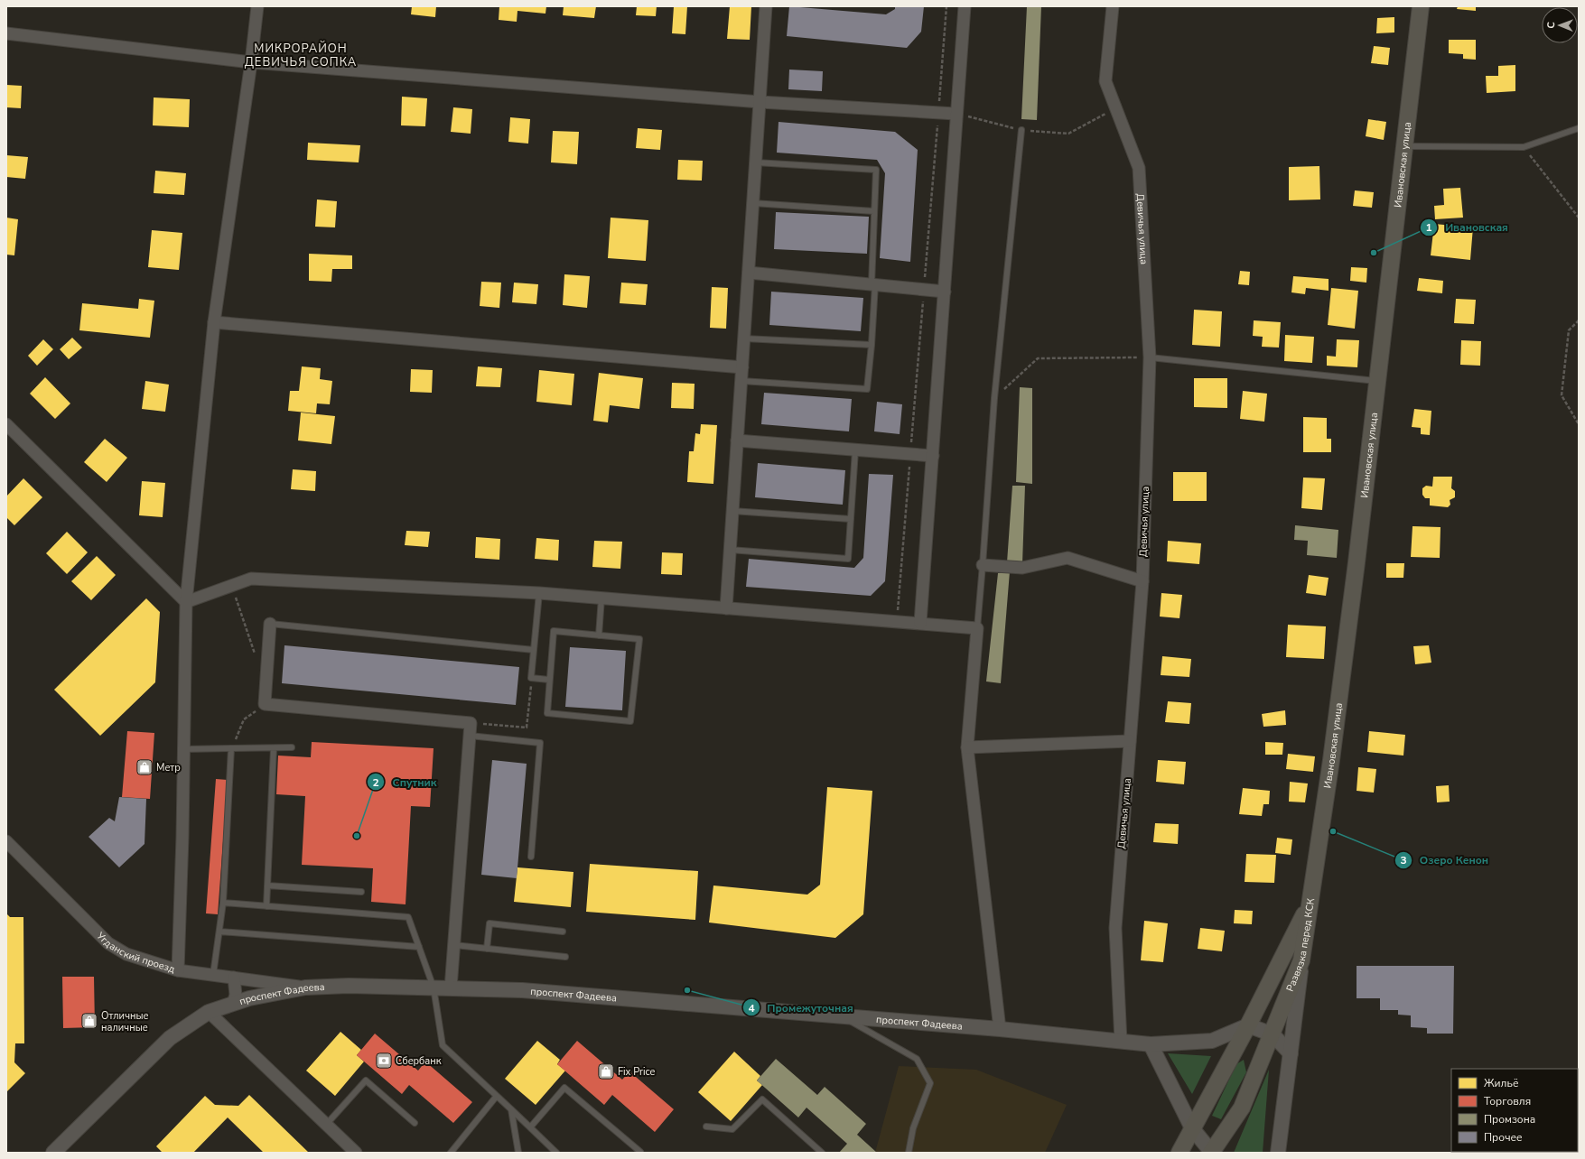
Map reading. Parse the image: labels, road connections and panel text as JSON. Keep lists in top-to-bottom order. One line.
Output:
{"streets":{"main road":["Ивановская улица","Развязка перед КСК"],"street":["Девичья улица","Угданский проезд","проспект Фадеева"]},"crossings":[["Ивановская улица","Развязка перед КСК"],["Девичья улица","проспект Фадеева"],["Угданский проезд","проспект Фадеева"],["Развязка перед КСК","проспект Фадеева"]],"districts":["МИКРОРАЙОН ДЕВИЧЬЯ СОПКА"],"places":{"other":["Ивановская","Озеро Кенон","Спутник","Промежуточная"],"shop":["Метр","Отличные наличные","Fix Price"],"bank":["Сбербанк"]},"legend":["Жильё","Торговля","Промзона","Прочее"],"north":"left"}
